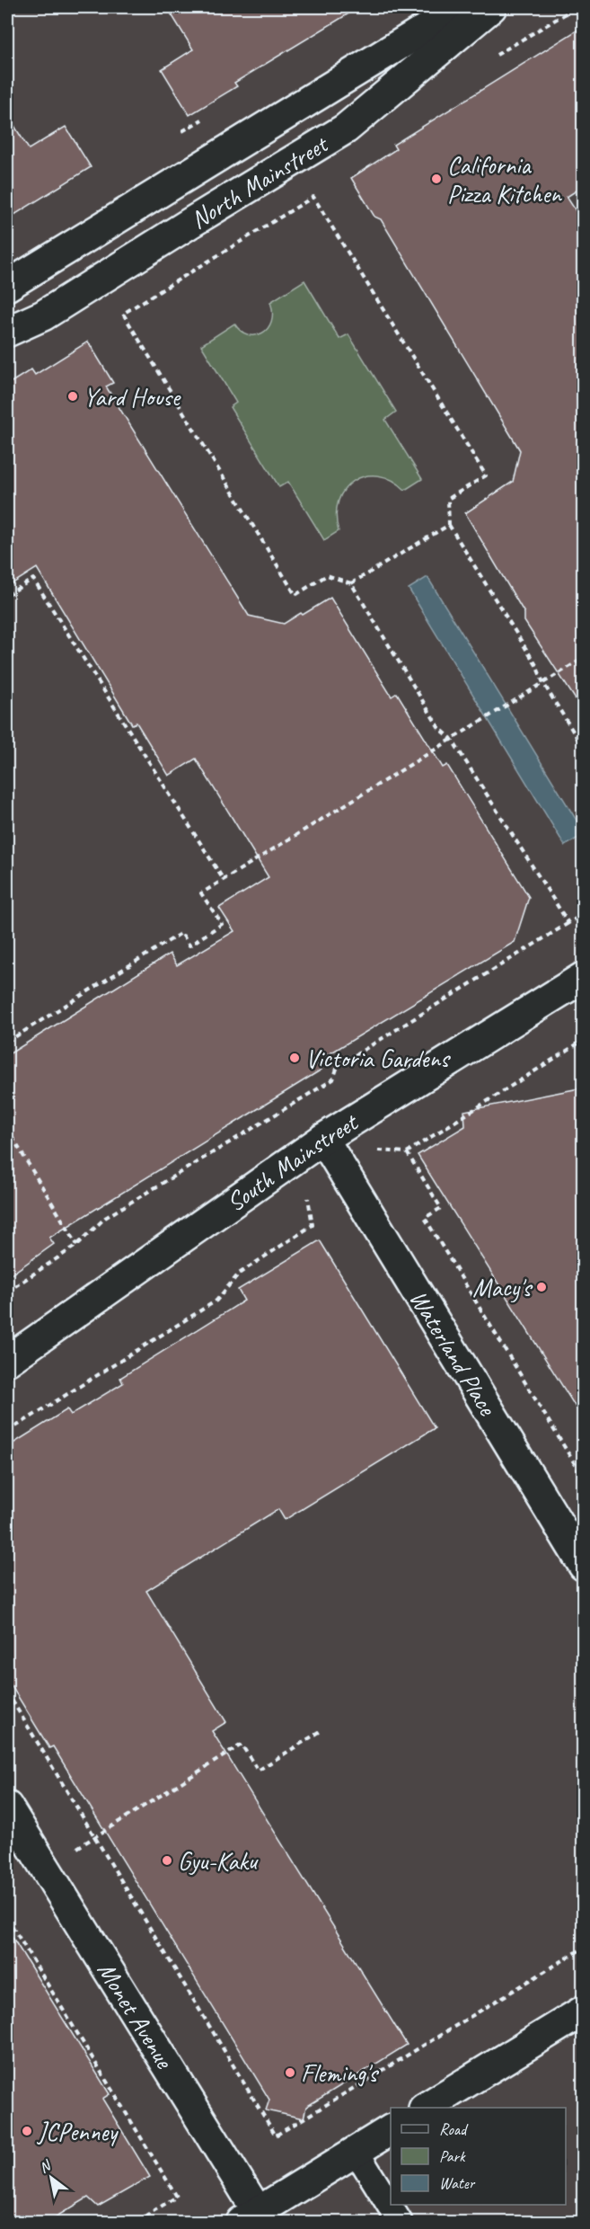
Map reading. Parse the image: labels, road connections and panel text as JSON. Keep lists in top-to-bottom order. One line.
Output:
{"streets":{"street":["North Mainstreet","South Mainstreet","Waterland Place","Monet Avenue"]},"crossings":[["South Mainstreet","Waterland Place"]],"places":["California Pizza Kitchen","Yard House","Victoria Gardens","Macy's","Gyu-Kaku","Fleming's","JCPenney"],"legend":["Road","Park","Water"],"north":"top left"}
